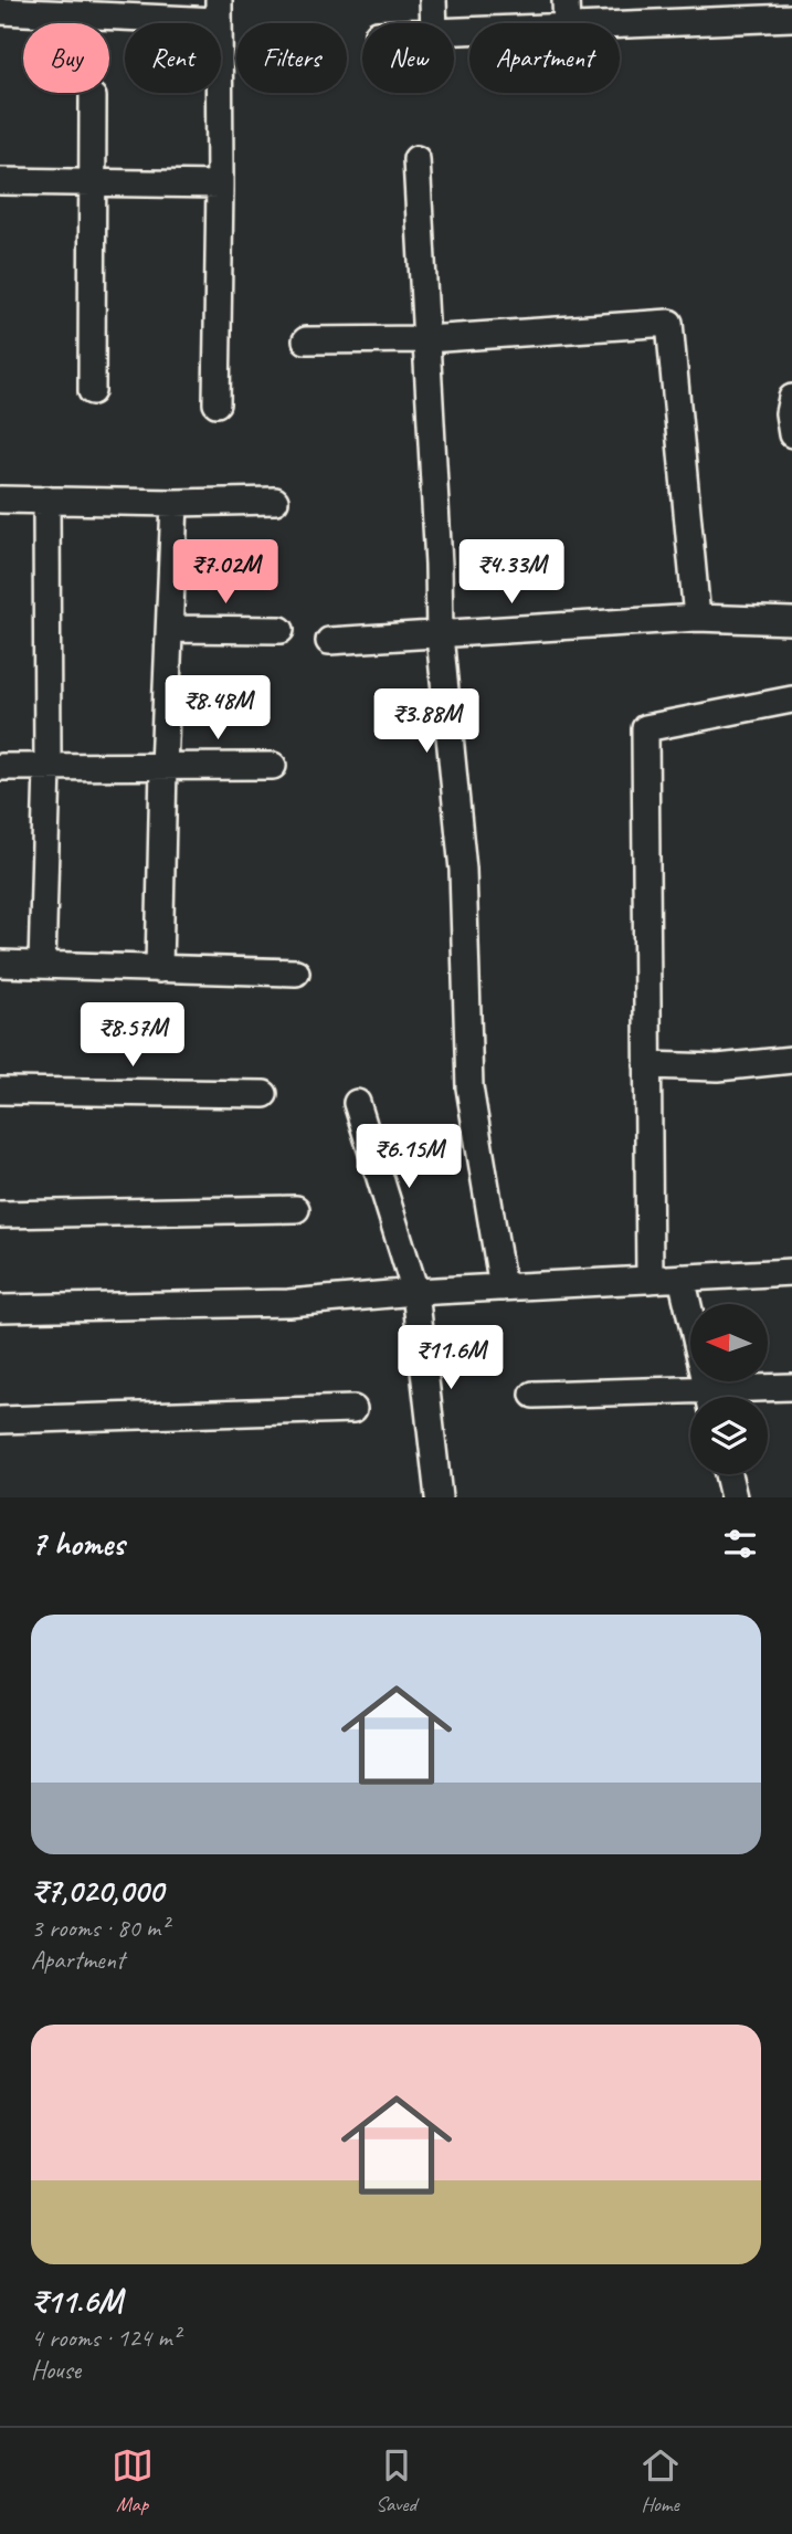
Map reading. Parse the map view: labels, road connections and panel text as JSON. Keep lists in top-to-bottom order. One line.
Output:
{"north":"left","page":{"chip":["Buy","Rent","Filters","New","Apartment"],"price":["₹7.02M","₹4.33M","₹8.48M","₹3.88M","₹8.57M","₹6.15M","₹11.6M"],"heading":"7 homes","list":[{"name":"₹7,020,000","note":"3 rooms · 80 m² · Apartment"},{"name":"₹11.6M","note":"4 rooms · 124 m² · House"}],"tabs":["Map","Saved","Home"]}}
